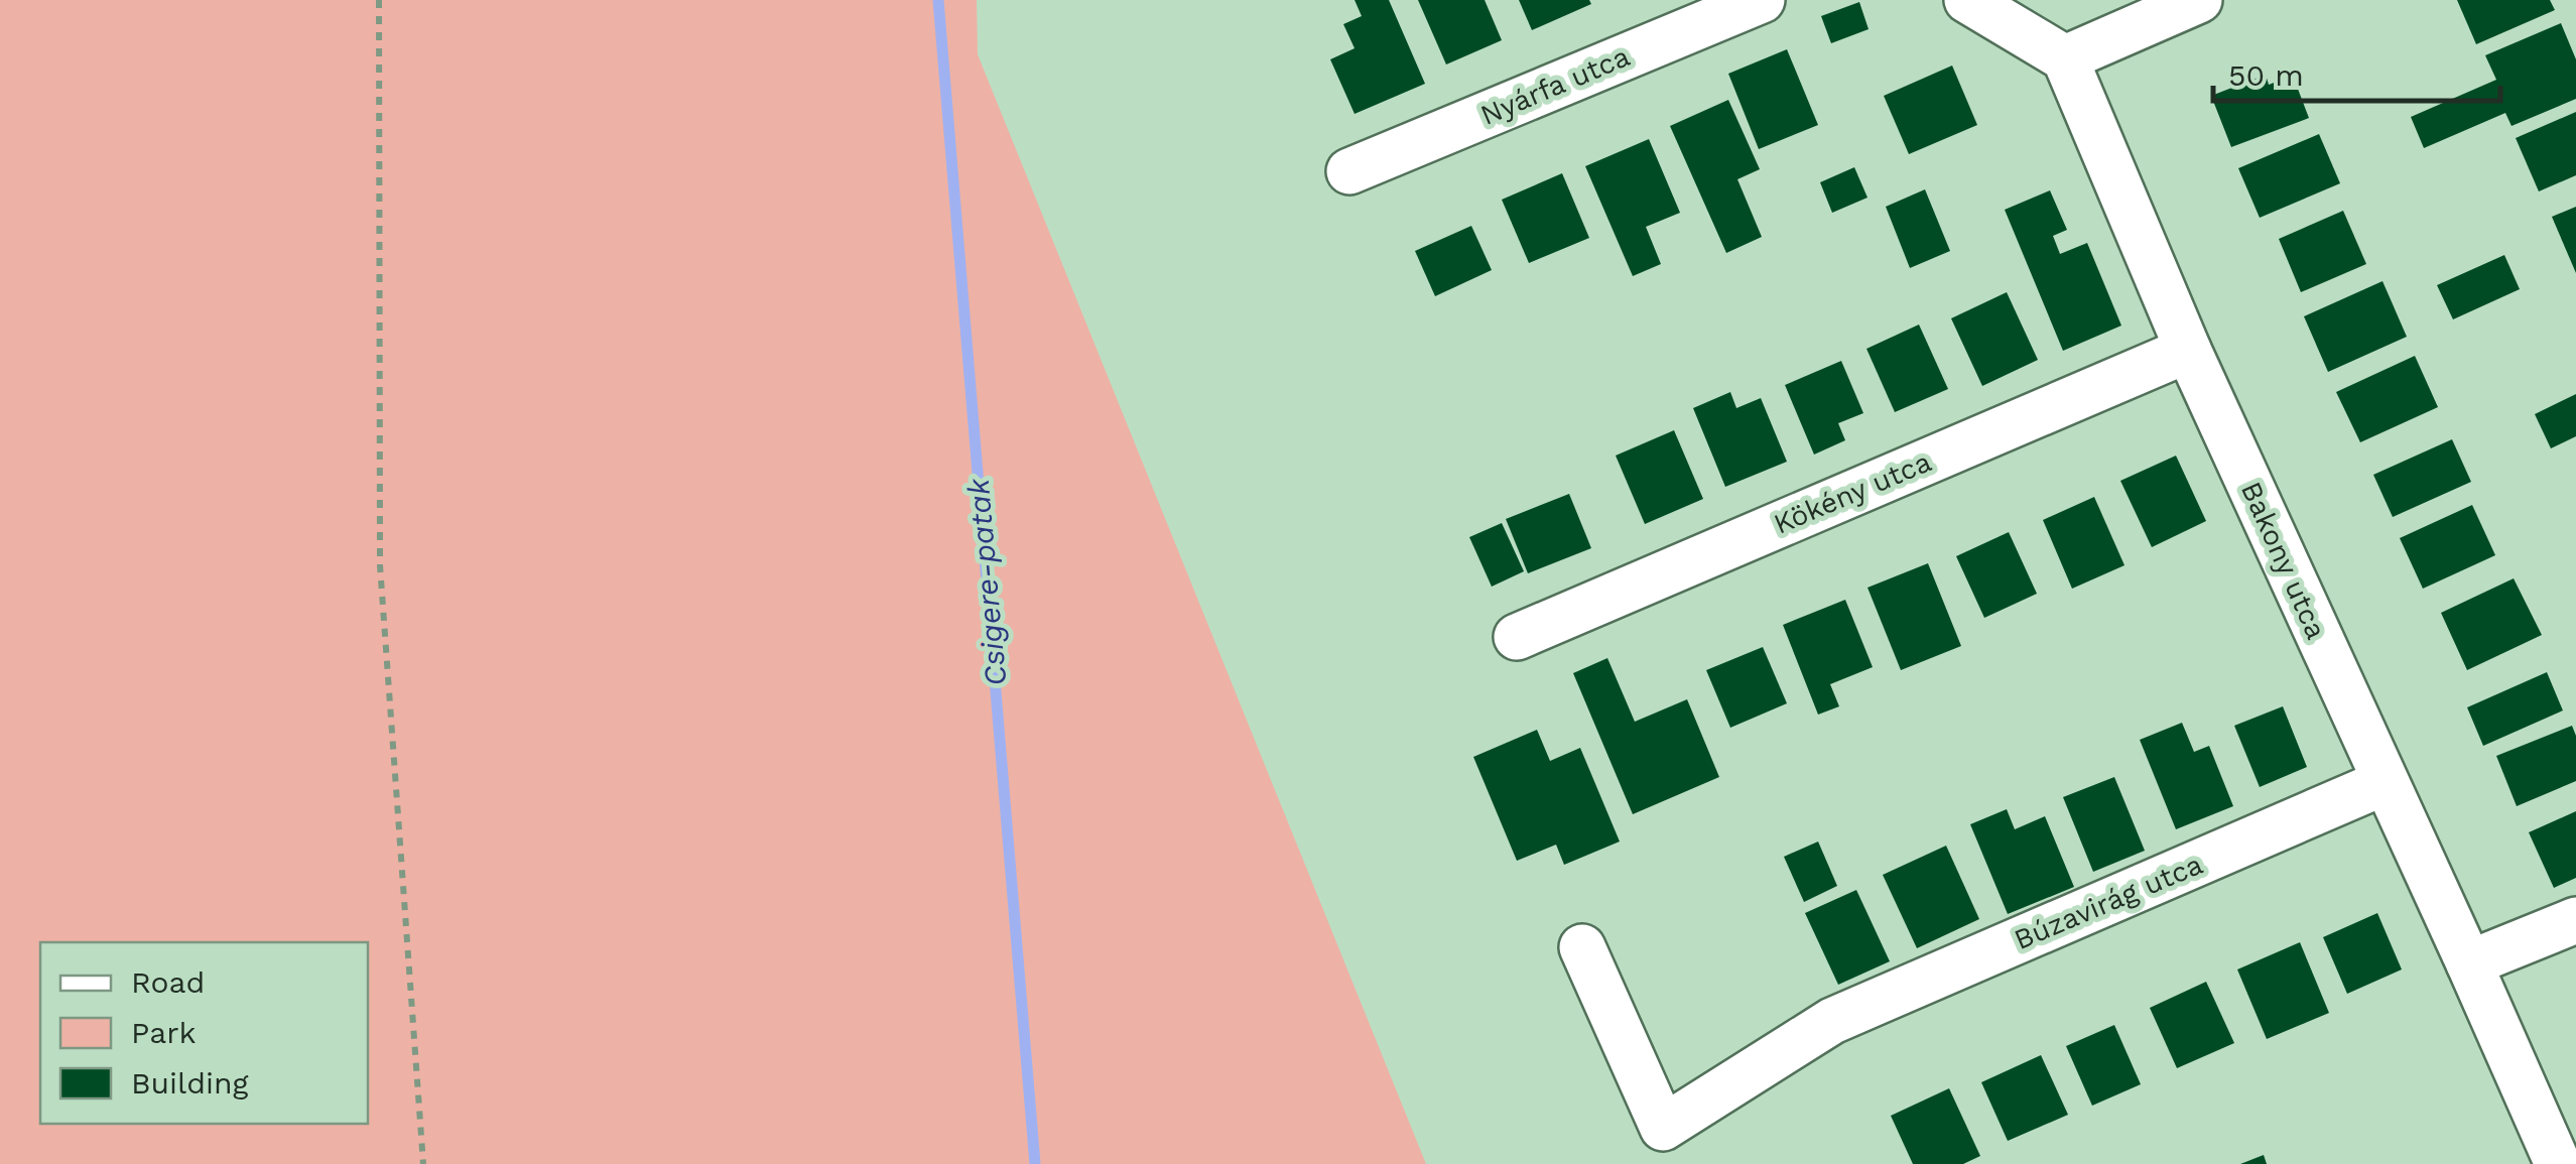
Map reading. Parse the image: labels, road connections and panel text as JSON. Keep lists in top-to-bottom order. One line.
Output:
{"streets":{"street":["Nyárfa utca","Kökény utca","Bakony utca","Búzavirág utca"]},"crossings":[["Kökény utca","Bakony utca"],["Bakony utca","Búzavirág utca"]],"water":["Csigere-patak"],"legend":["Road","Park","Building"],"scale_bar":"50 m"}
